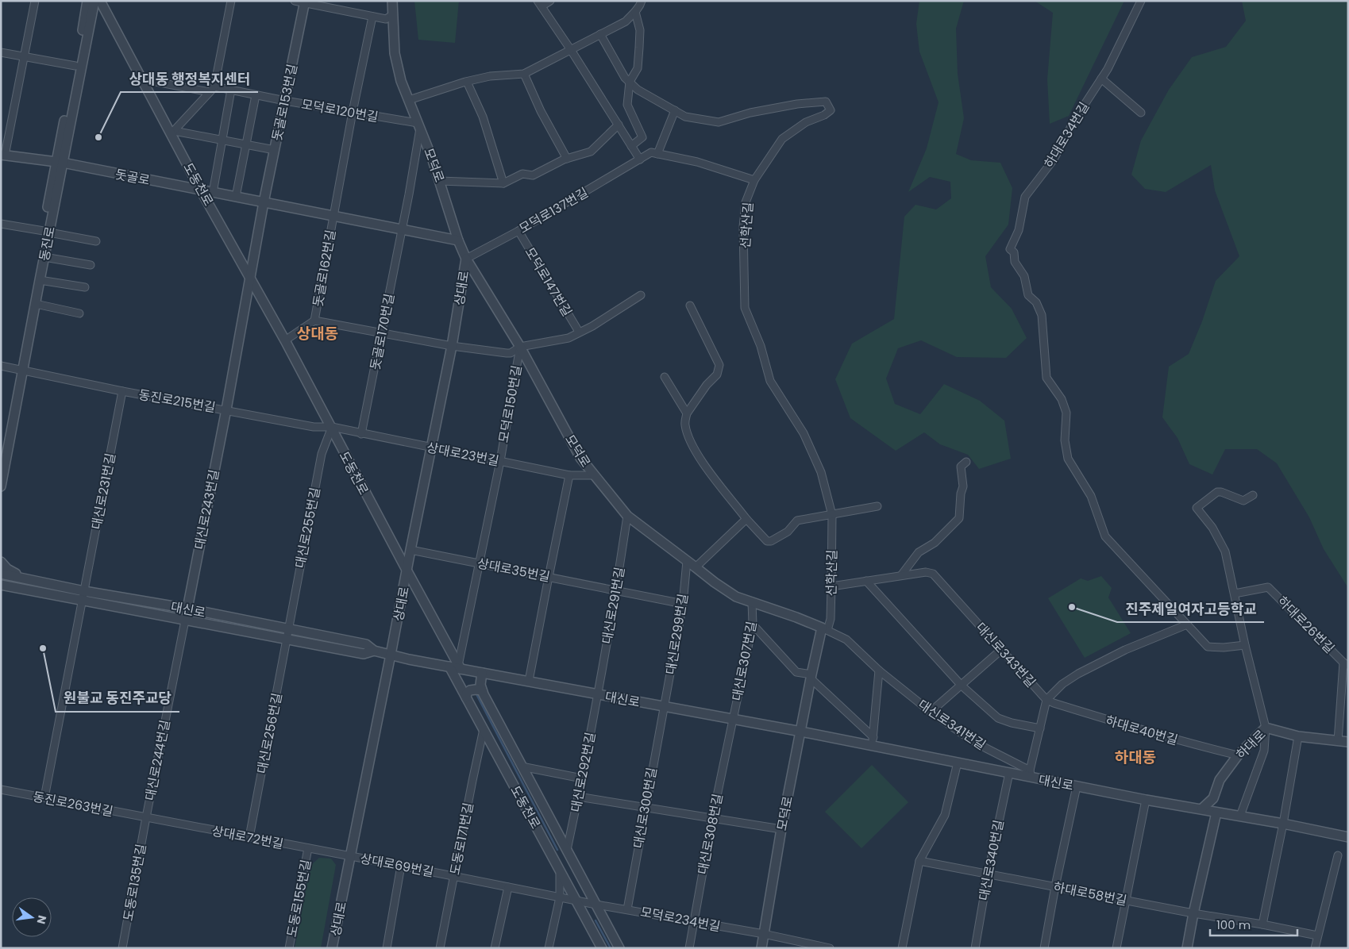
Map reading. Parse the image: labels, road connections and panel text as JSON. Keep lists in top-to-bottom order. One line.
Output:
{"streets":{"street":["돗골로153번길","모덕로120번길","하대로34번길","모덕로","돗골로","도동천로","모덕로137번길","선학산길","동진로","돗골로162번길","모덕로147번길","상대로","돗골로170번길","동진로215번길","모덕로150번길","상대로23번길","대신로231번길","대신로243번길","대신로255번길","상대로35번길","대신로291번길","대신로","하대로26번길","대신로299번길","대신로343번길","대신로307번길","대신로341번길","하대로40번길","대신로256번길","하대로","대신로244번길","대신로292번길","동진로263번길","대신로300번길","대신로308번길","상대로72번길","도동로171번길","대신로340번길","상대로69번길","도동로135번길","하대로58번길","도동로155번길","모덕로234번길"]},"crossings":[["돗골로153번길","모덕로120번길"],["돗골로153번길","돗골로"],["모덕로120번길","모덕로"],["모덕로120번길","도동천로"],["모덕로120번길","돗골로162번길"],["모덕로","돗골로"],["모덕로","모덕로137번길"],["모덕로","선학산길"],["모덕로","상대로"],["모덕로","돗골로170번길"],["모덕로","모덕로150번길"],["모덕로","상대로23번길"],["모덕로","대신로291번길"],["모덕로","대신로"],["모덕로","대신로299번길"],["모덕로","대신로307번길"],["모덕로","대신로341번길"],["모덕로","모덕로234번길"],["돗골로","도동천로"],["돗골로","동진로"],["돗골로","돗골로162번길"],["돗골로","돗골로170번길"],["도동천로","상대로"],["도동천로","동진로215번길"],["도동천로","모덕로150번길"],["도동천로","상대로23번길"],["도동천로","대신로255번길"],["도동천로","대신로"],["도동천로","대신로292번길"],["도동천로","도동로171번길"],["도동천로","상대로69번길"],["도동천로","모덕로234번길"],["모덕로137번길","모덕로147번길"],["모덕로137번길","상대로"],["선학산길","대신로341번길"],["동진로","동진로215번길"],["상대로","상대로23번길"],["상대로","상대로35번길"],["상대로","대신로"],["상대로","상대로72번길"],["상대로","상대로69번길"],["돗골로170번길","상대로23번길"],["동진로215번길","상대로23번길"],["동진로215번길","대신로231번길"],["동진로215번길","대신로243번길"],["동진로215번길","대신로255번길"],["모덕로150번길","상대로23번길"],["모덕로150번길","상대로35번길"],["모덕로150번길","대신로"],["상대로23번길","대신로255번길"],["대신로231번길","대신로"],["대신로231번길","동진로263번길"],["대신로243번길","대신로"],["대신로243번길","대신로244번길"],["대신로255번길","대신로"],["대신로255번길","대신로256번길"],["상대로35번길","대신로291번길"],["상대로35번길","대신로299번길"],["대신로291번길","대신로"],["대신로291번길","대신로292번길"],["대신로","대신로299번길"],["대신로","대신로307번길"],["대신로","대신로341번길"],["대신로","대신로256번길"],["대신로","하대로"],["대신로","대신로244번길"],["대신로","대신로292번길"],["대신로","대신로300번길"],["대신로","대신로308번길"],["대신로","대신로340번길"],["하대로26번길","하대로"],["대신로299번길","대신로300번길"],["대신로343번길","하대로40번길"],["대신로307번길","대신로308번길"],["하대로40번길","하대로"],["대신로256번길","상대로72번길"],["대신로244번길","동진로263번길"],["대신로244번길","상대로72번길"],["대신로244번길","도동로135번길"],["동진로263번길","상대로72번길"],["동진로263번길","도동로135번길"],["대신로300번길","모덕로234번길"],["대신로308번길","모덕로234번길"],["상대로72번길","상대로69번길"],["상대로72번길","도동로135번길"],["상대로72번길","도동로155번길"],["도동로171번길","상대로69번길"],["대신로340번길","하대로58번길"],["상대로69번길","모덕로234번길"]],"districts":["상대동","하대동"],"places":["상대동 행정복지센터","진주제일여자고등학교","원불교 동진주교당"],"scale_bar":"100 m","north":"right"}
